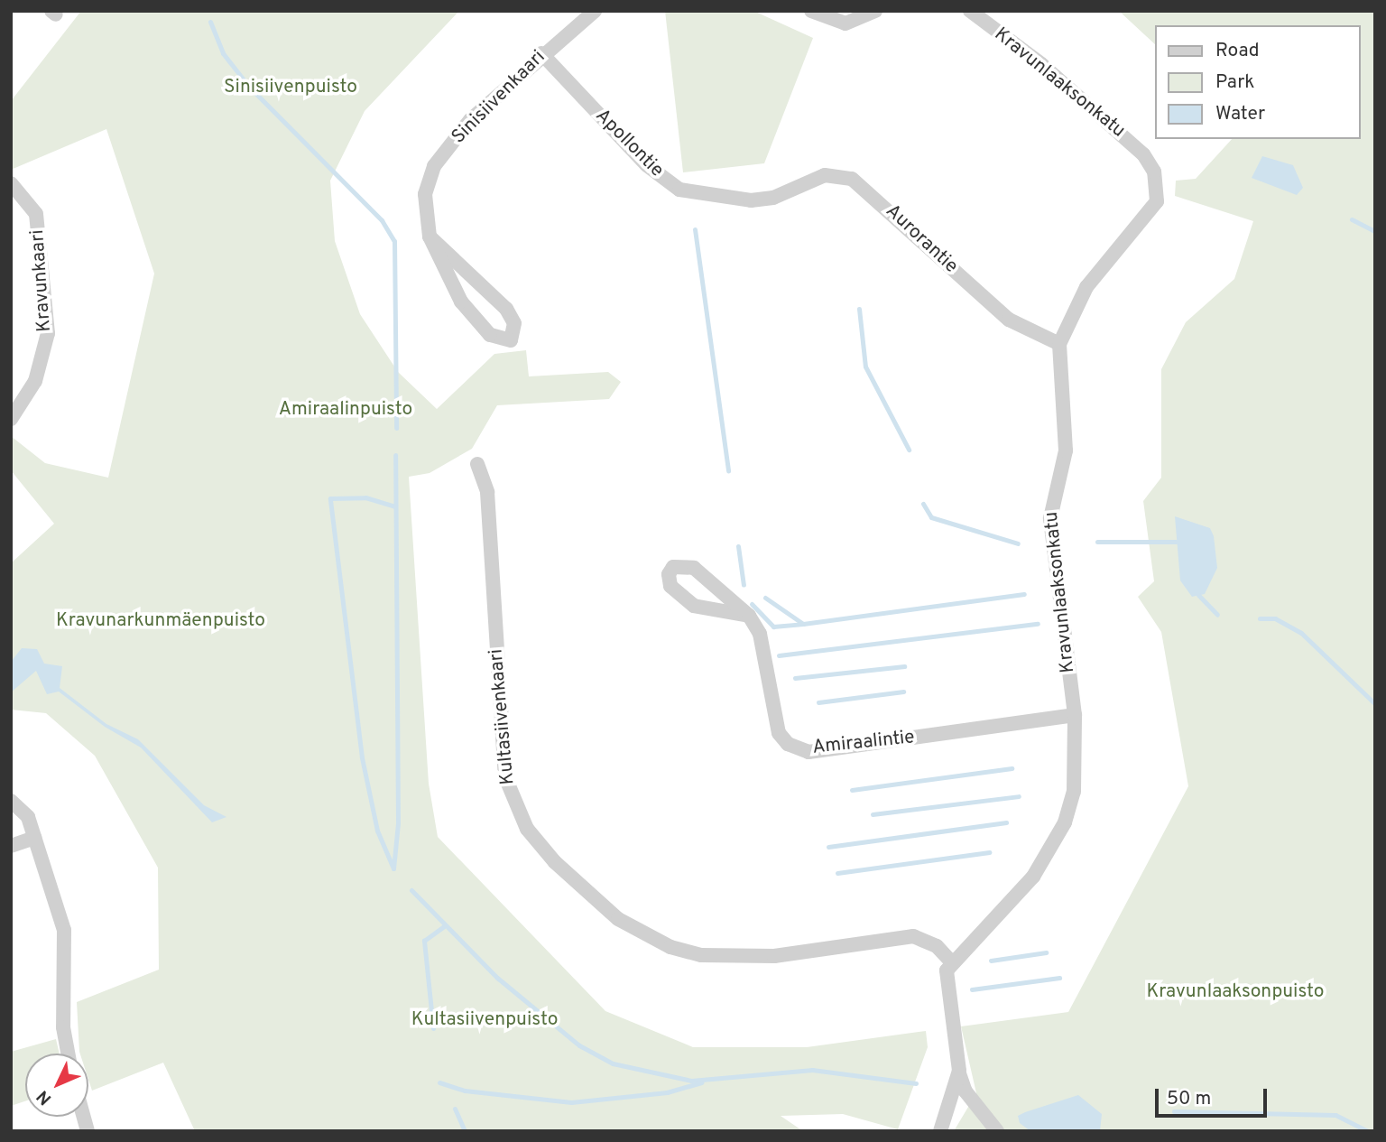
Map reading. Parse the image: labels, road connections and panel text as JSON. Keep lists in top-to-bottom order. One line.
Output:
{"streets":{"street":["Kravunlaaksonkatu","Sinisiivenkaari","Apollontie","Aurorantie","Kravunkaari","Kultasiivenkaari","Amiraalintie"]},"crossings":[["Kravunlaaksonkatu","Aurorantie"],["Kravunlaaksonkatu","Kultasiivenkaari"],["Kravunlaaksonkatu","Amiraalintie"],["Sinisiivenkaari","Apollontie"],["Apollontie","Aurorantie"]],"parks":["Sinisiivenpuisto","Amiraalinpuisto","Kravunarkunmäenpuisto","Kravunlaaksonpuisto","Kultasiivenpuisto"],"legend":["Road","Park","Water"],"scale_bar":"50 m","north":"bottom left"}
